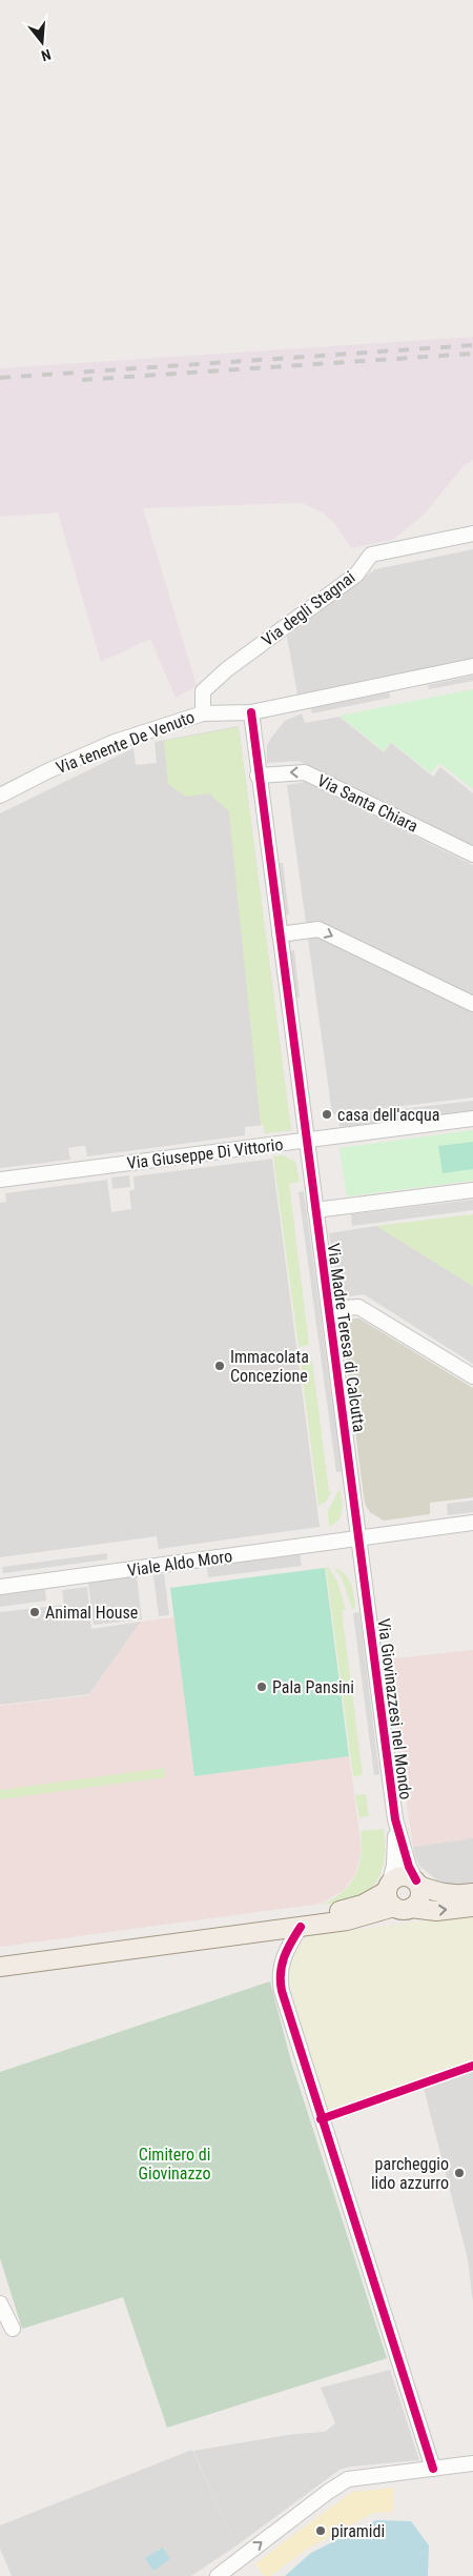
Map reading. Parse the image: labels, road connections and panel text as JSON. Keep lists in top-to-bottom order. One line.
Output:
{"streets":{"street":["Via degli Stagnai","Via tenente De Venuto","Via Santa Chiara","Via Giuseppe Di Vittorio","Via Madre Teresa di Calcutta","Viale Aldo Moro","Via Giovinazzesi nel Mondo"]},"crossings":[["Via degli Stagnai","Via tenente De Venuto"],["Via tenente De Venuto","Via Madre Teresa di Calcutta"],["Via Santa Chiara","Via Madre Teresa di Calcutta"],["Via Giuseppe Di Vittorio","Via Madre Teresa di Calcutta"],["Via Madre Teresa di Calcutta","Viale Aldo Moro"],["Via Madre Teresa di Calcutta","Via Giovinazzesi nel Mondo"],["Viale Aldo Moro","Via Giovinazzesi nel Mondo"]],"one_way":["Via Santa Chiara"],"parks":["Cimitero di Giovinazzo"],"places":["casa dell'acqua","Immacolata Concezione","Animal House","Pala Pansini","parcheggio lido azzurro","piramidi"],"north":"bottom"}
